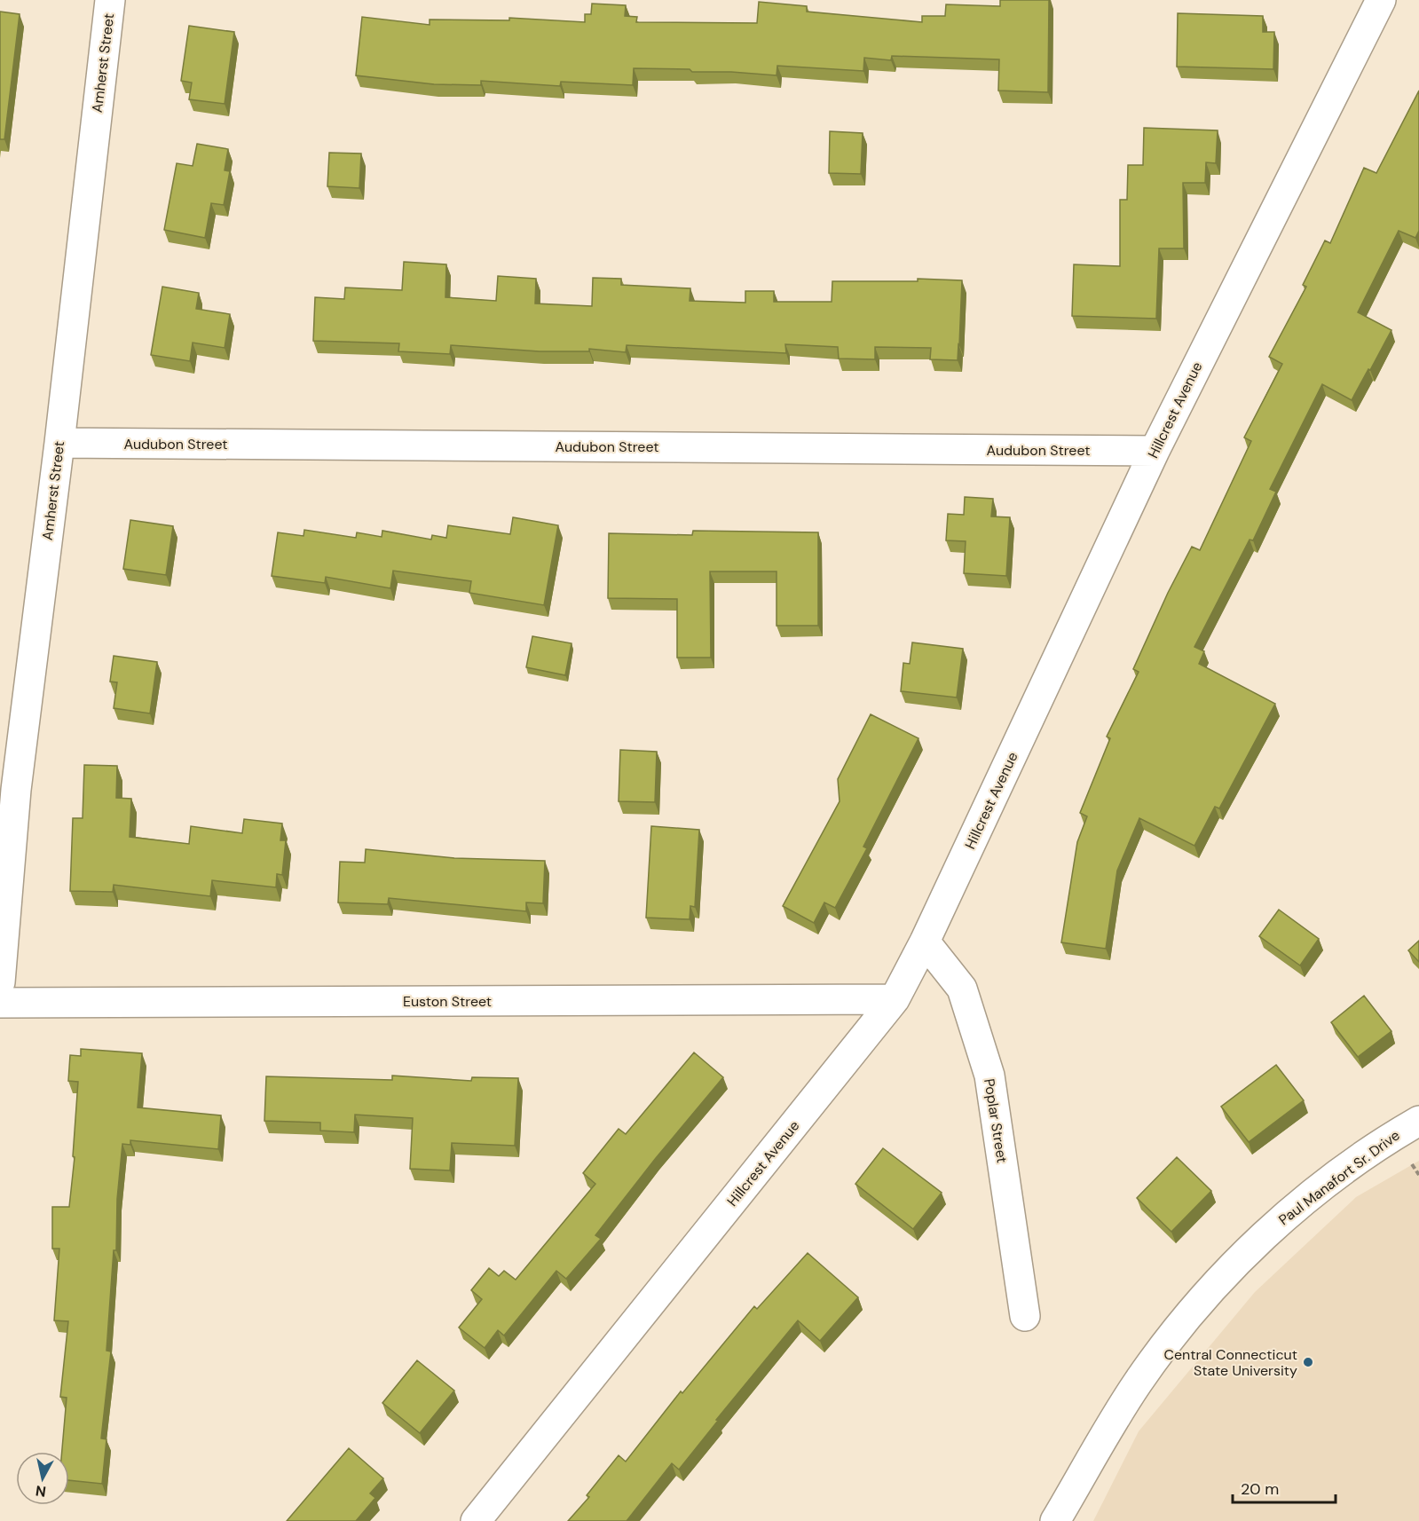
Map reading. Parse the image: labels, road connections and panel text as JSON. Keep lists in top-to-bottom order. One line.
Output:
{"streets":{"street":["Amherst Street","Hillcrest Avenue","Audubon Street","Euston Street","Poplar Street","Paul Manafort Sr. Drive"]},"crossings":[["Amherst Street","Audubon Street"],["Hillcrest Avenue","Audubon Street"],["Hillcrest Avenue","Euston Street"],["Hillcrest Avenue","Poplar Street"]],"places":["Central Connecticut State University"],"scale_bar":"20 m","north":"bottom"}
